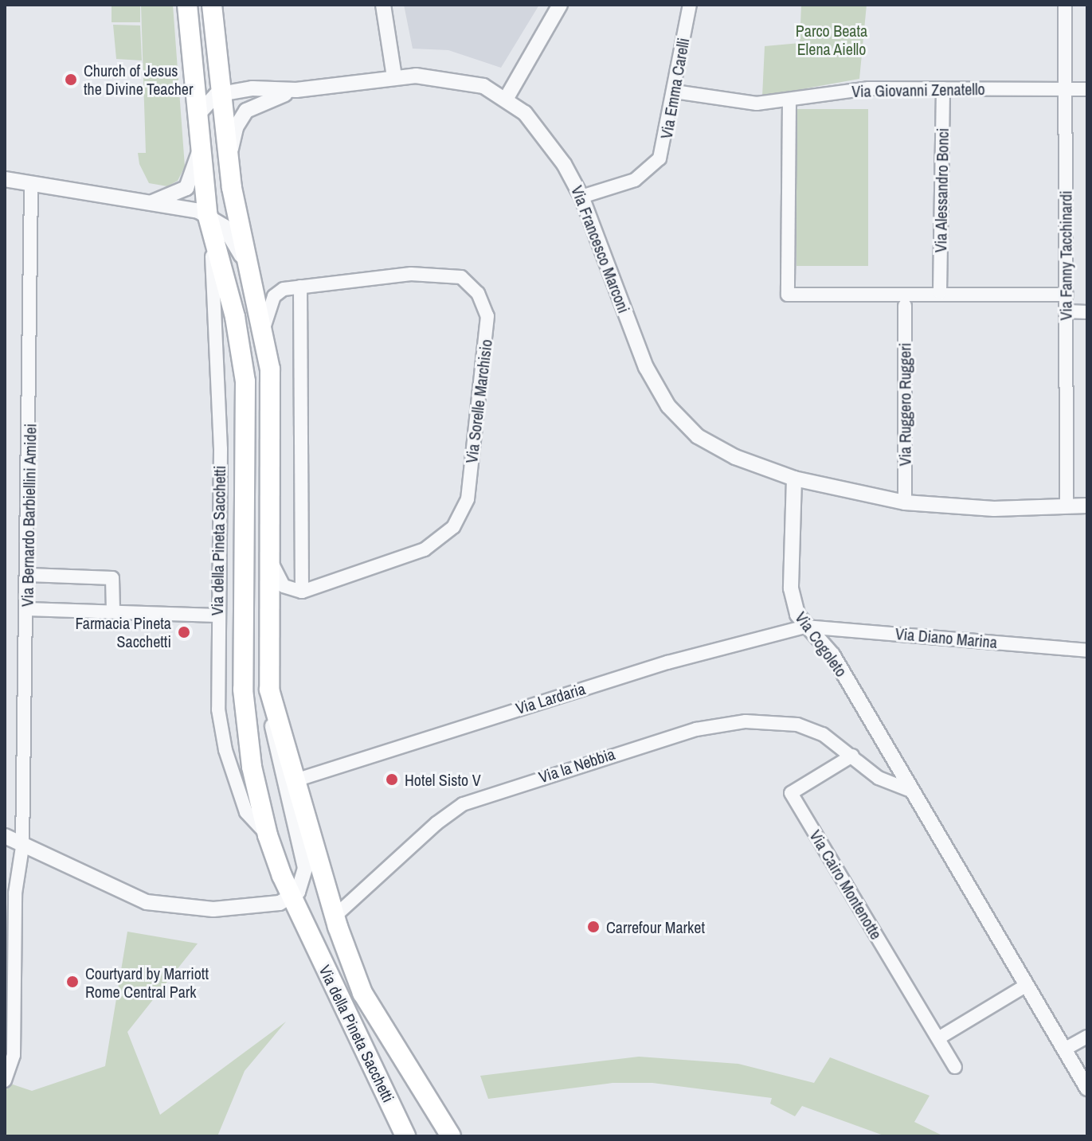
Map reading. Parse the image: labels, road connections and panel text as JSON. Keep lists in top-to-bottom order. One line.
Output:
{"streets":{"main road":["Via della Pineta Sacchetti"],"street":["Via Emma Carelli","Via Giovanni Zenatello","Via Alessandro Bonci","Via Francesco Marconi","Via Fanny Tacchinardi","Via Sorelle Marchisio","Via Ruggero Ruggeri","Via Bernardo Barbiellini Amidei","Via Diano Marina","Via Cogoleto","Via Lardaria","Via la Nebbia","Via Cairo Montenotte"]},"crossings":[["Via Emma Carelli","Via Giovanni Zenatello"],["Via Emma Carelli","Via Francesco Marconi"],["Via Giovanni Zenatello","Via Alessandro Bonci"],["Via Giovanni Zenatello","Via Fanny Tacchinardi"],["Via Francesco Marconi","Via Fanny Tacchinardi"],["Via Francesco Marconi","Via Ruggero Ruggeri"],["Via Francesco Marconi","Via della Pineta Sacchetti"],["Via Francesco Marconi","Via Cogoleto"],["Via Sorelle Marchisio","Via della Pineta Sacchetti"],["Via della Pineta Sacchetti","Via Lardaria"],["Via della Pineta Sacchetti","Via la Nebbia"],["Via Diano Marina","Via Cogoleto"],["Via Diano Marina","Via Lardaria"],["Via Cogoleto","Via Lardaria"],["Via la Nebbia","Via Cairo Montenotte"]],"parks":["Parco Beata Elena Aiello"],"places":["Church of Jesus the Divine Teacher","Farmacia Pineta Sacchetti","Hotel Sisto V","Carrefour Market","Courtyard by Marriott Rome Central Park"]}
